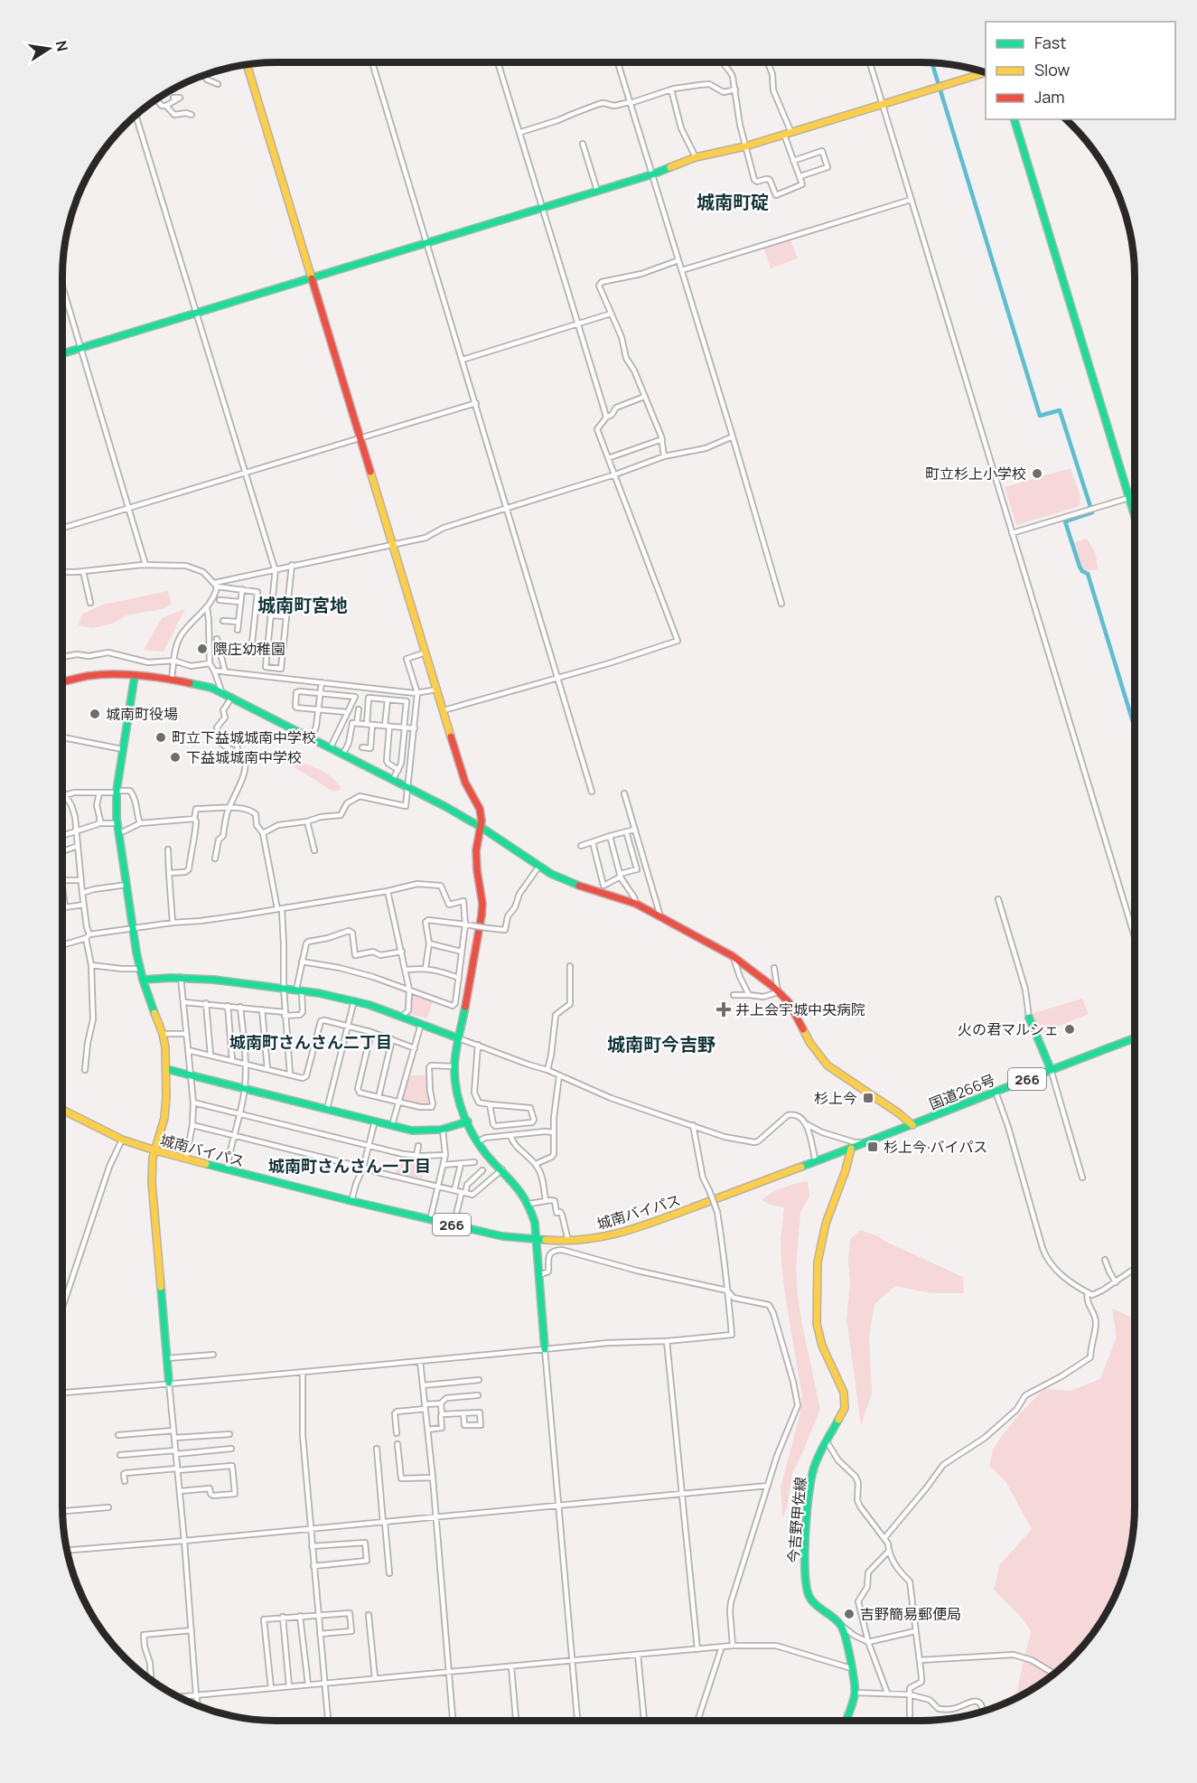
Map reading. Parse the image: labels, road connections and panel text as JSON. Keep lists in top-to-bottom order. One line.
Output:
{"streets":{"main road":["266","国道266号","城南バイパス","今吉野甲佐線"]},"crossings":[["国道266号","城南バイパス"],["国道266号","今吉野甲佐線"],["城南バイパス","今吉野甲佐線"]],"districts":["城南町碇","城南町宮地","城南町さんさん二丁目","城南町今吉野","城南町さんさん一丁目"],"places":{"other":["町立杉上小学校","隈庄幼稚園","城南町役場","町立下益城城南中学校","下益城城南中学校","火の君マルシェ","吉野簡易郵便局"],"health":["井上会宇城中央病院"],"transit":["杉上今","杉上今·バイパス"]},"legend":["Fast","Slow","Jam"],"north":"right"}
